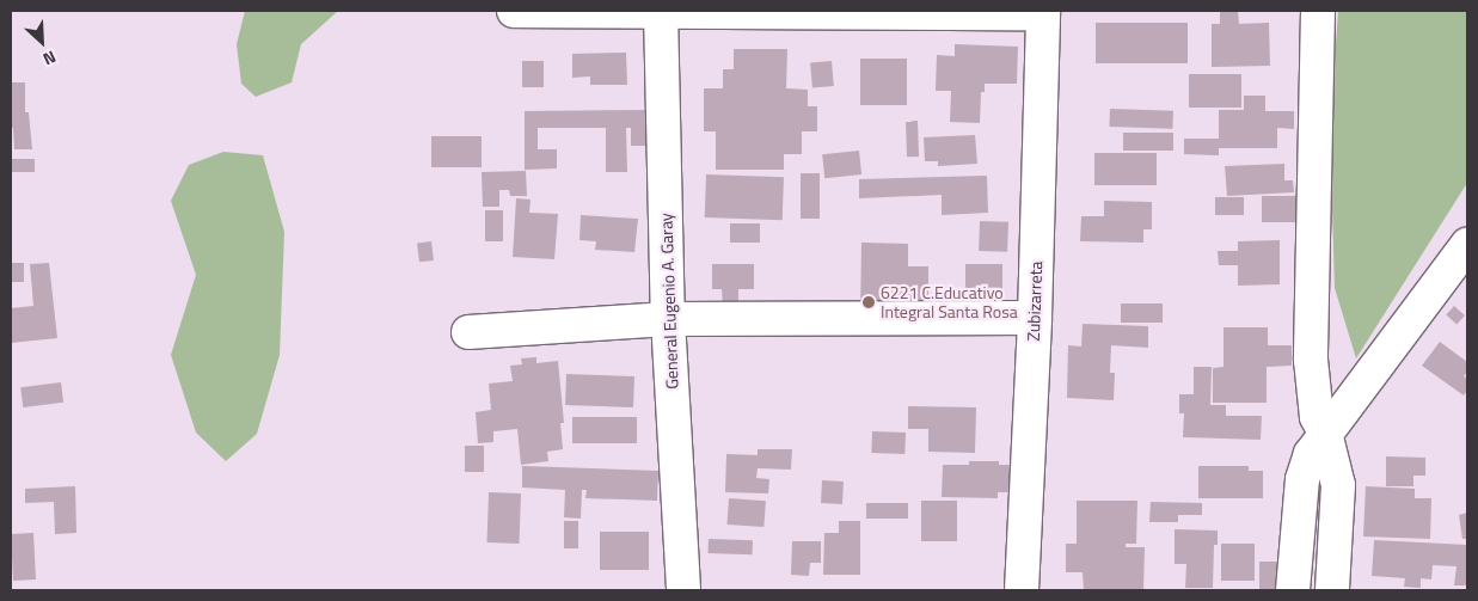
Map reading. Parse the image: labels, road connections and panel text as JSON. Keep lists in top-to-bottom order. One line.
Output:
{"streets":{"street":["General Eugenio A. Garay","Zubizarreta"]},"places":["6221 C.Educativo Integral Santa Rosa"],"north":"bottom right"}
